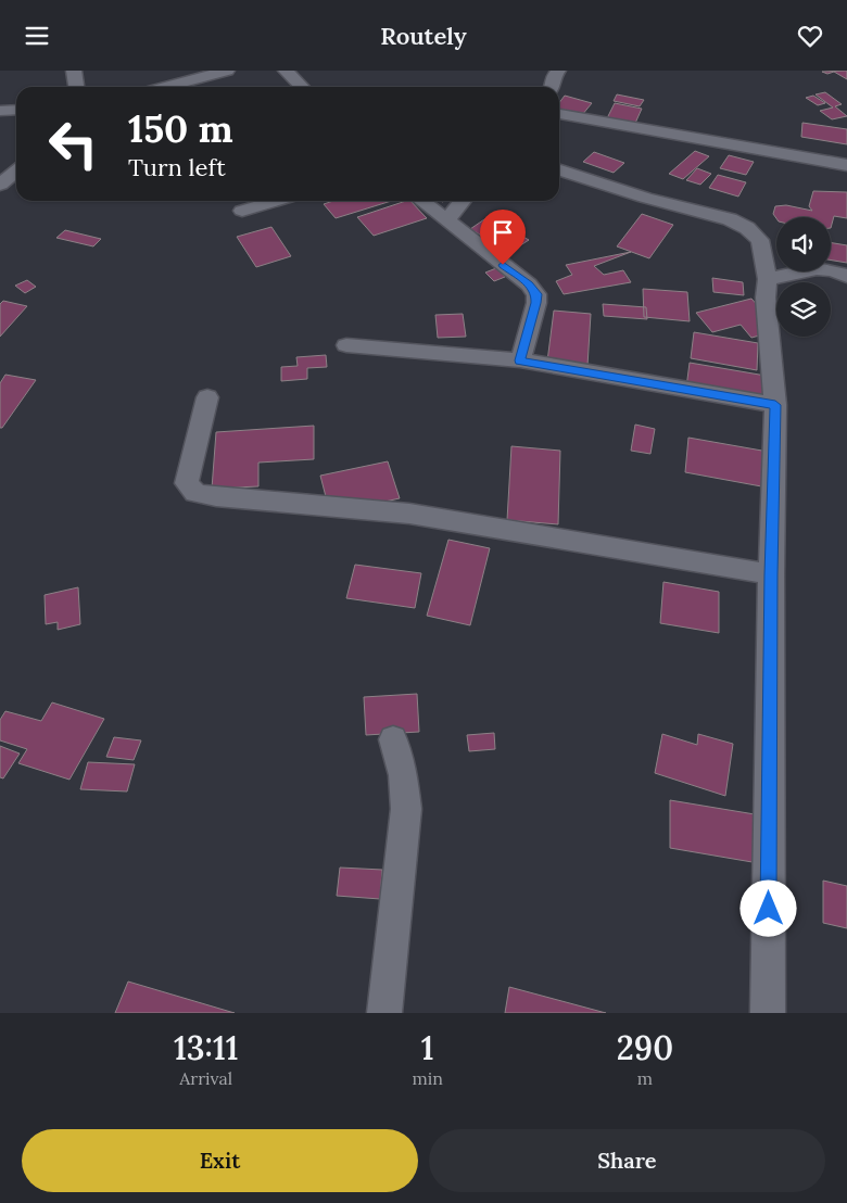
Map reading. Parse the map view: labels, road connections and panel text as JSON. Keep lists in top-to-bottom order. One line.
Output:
{"page":{"header":"Routely","turn":["150 m","Turn left"],"eta":["13:11","Arrival","1","min","290","m"],"buttons":["Exit","Share"]}}
